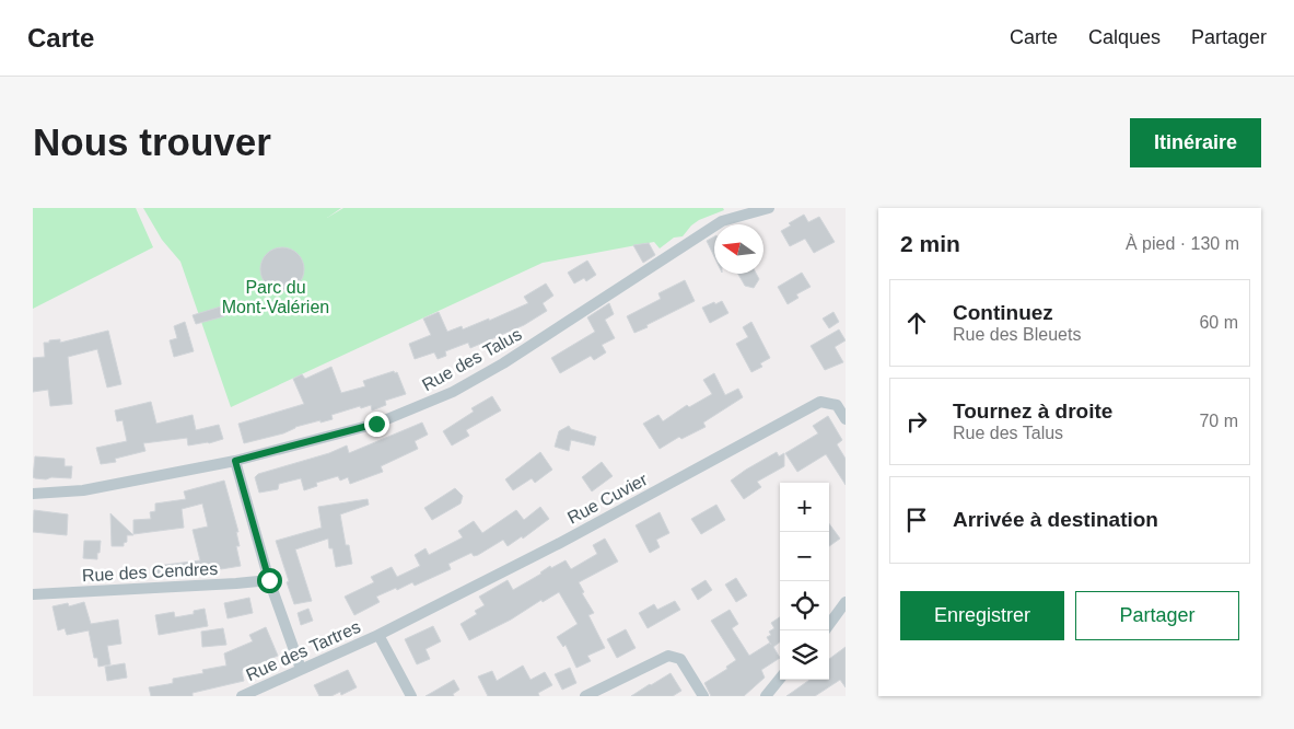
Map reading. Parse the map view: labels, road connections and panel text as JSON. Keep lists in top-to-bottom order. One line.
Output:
{"streets":{"street":["Rue des Talus","Rue Cuvier","Rue des Cendres","Rue des Tartres"]},"crossings":[["Rue Cuvier","Rue des Tartres"]],"parks":["Parc du Mont-Valérien"],"north":"left","page":{"header":"Carte","nav":["Carte","Calques","Partager"],"buttons":["Itinéraire",["Enregistrer","Partager"]],"title":"Nous trouver","heading":["2 min","À pied · 130 m"],"list":[["Continuez","Rue des Bleuets","60 m"],["Tournez à droite","Rue des Talus","70 m"],"Arrivée à destination"],"map_buttons":["+","−"]}}
